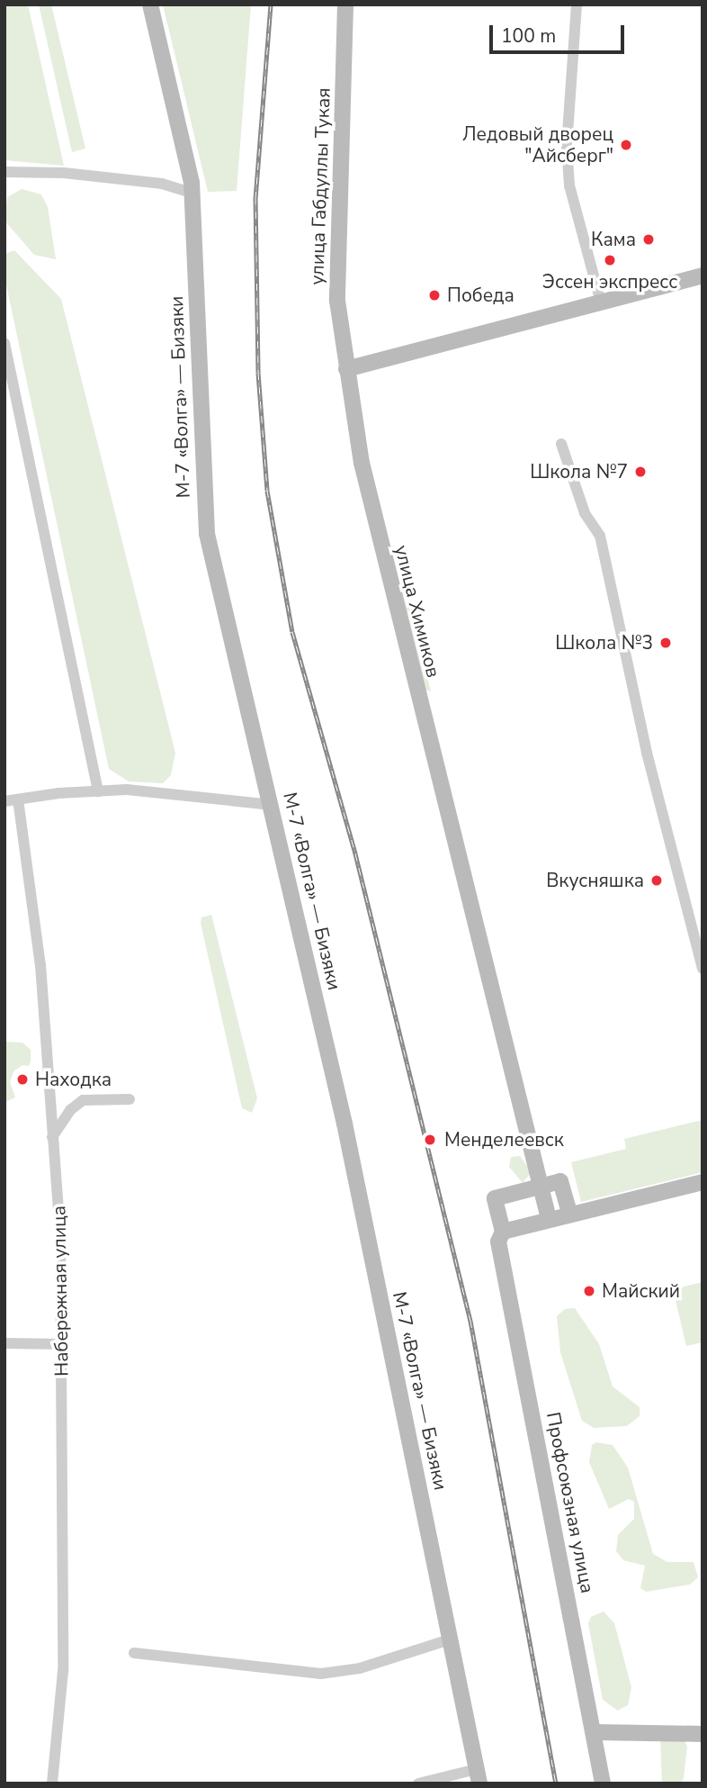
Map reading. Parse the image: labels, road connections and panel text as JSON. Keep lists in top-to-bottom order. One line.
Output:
{"streets":{"main road":["улица Габдуллы Тукая","М-7 «Волга» — Бизяки","улица Химиков","Профсоюзная улица"],"street":["Набережная улица"]},"crossings":[["улица Габдуллы Тукая","улица Химиков"],["улица Химиков","Профсоюзная улица"]],"places":["Ледовый дворец \"Айсберг\"","Кама","Эссен экспресс","Победа","Школа №7","Школа №3","Вкусняшка","Находка","Менделеевск","Майский"],"scale_bar":"100 m"}
